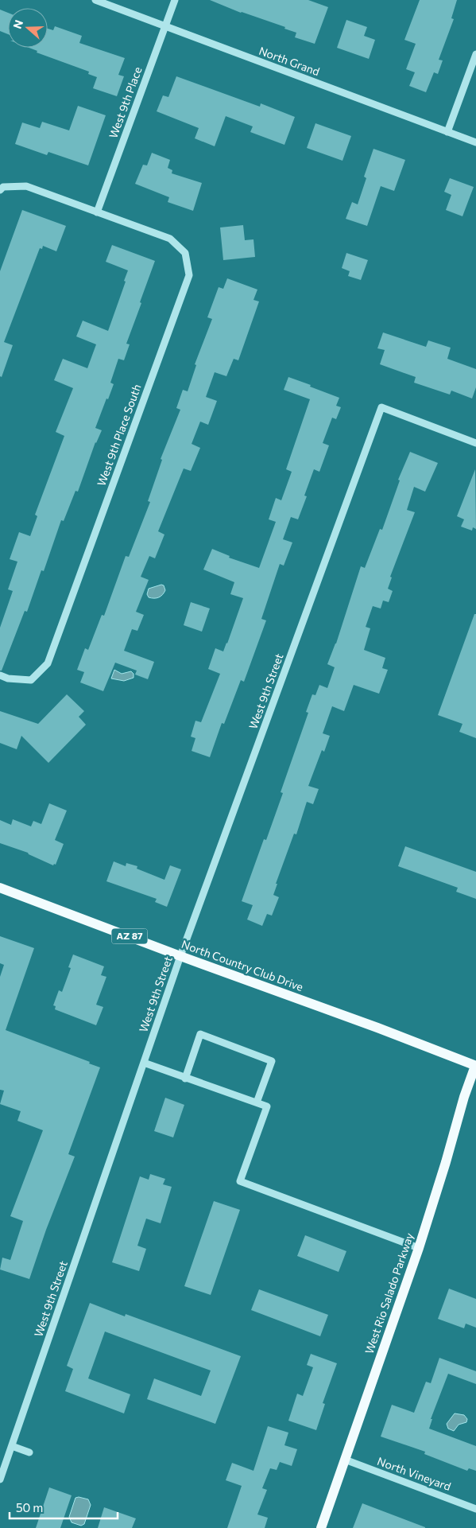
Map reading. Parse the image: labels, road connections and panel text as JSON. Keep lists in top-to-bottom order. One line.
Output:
{"streets":{"main road":["AZ 87","North Country Club Drive","West Rio Salado Parkway"],"street":["North Grand","West 9th Place","West 9th Place South","West 9th Street","North Vineyard"]},"crossings":[["North Grand","West 9th Place"],["West 9th Place","West 9th Place South"],["West 9th Street","North Country Club Drive"],["North Country Club Drive","West Rio Salado Parkway"],["West Rio Salado Parkway","North Vineyard"]],"scale_bar":"50 m","north":"left"}
